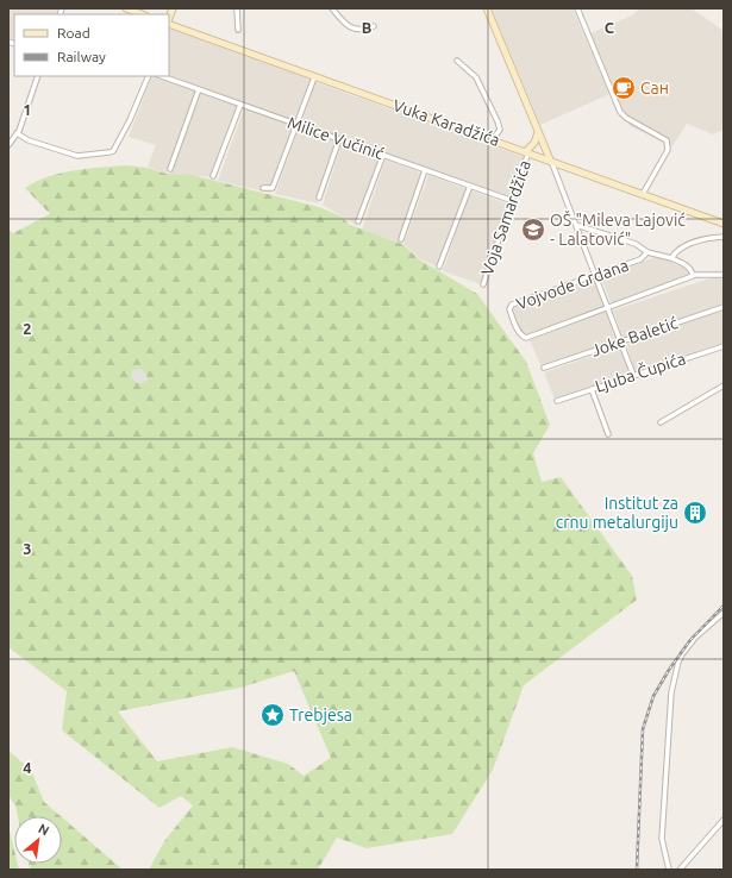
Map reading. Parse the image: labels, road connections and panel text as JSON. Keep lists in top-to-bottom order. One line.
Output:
{"streets":{"street":["Vuka Karadžića","Milice Vučinić","Voja Samardžića","Vojvode Grdana","Joke Baletić","Ljuba Čupića"]},"crossings":[["Vuka Karadžića","Voja Samardžića"],["Milice Vučinić","Voja Samardžića"]],"places":{"cafe":["Сан"],"school or university":["OŠ \"Mileva Lajović - Lalatović\""],"building":["Institut za crnu metalurgiju"],"place":["Trebjesa"]},"legend":["Road","Railway"],"north":"top right","grid":{"columns":["B","C"],"rows":["1","2","3","4"]}}
